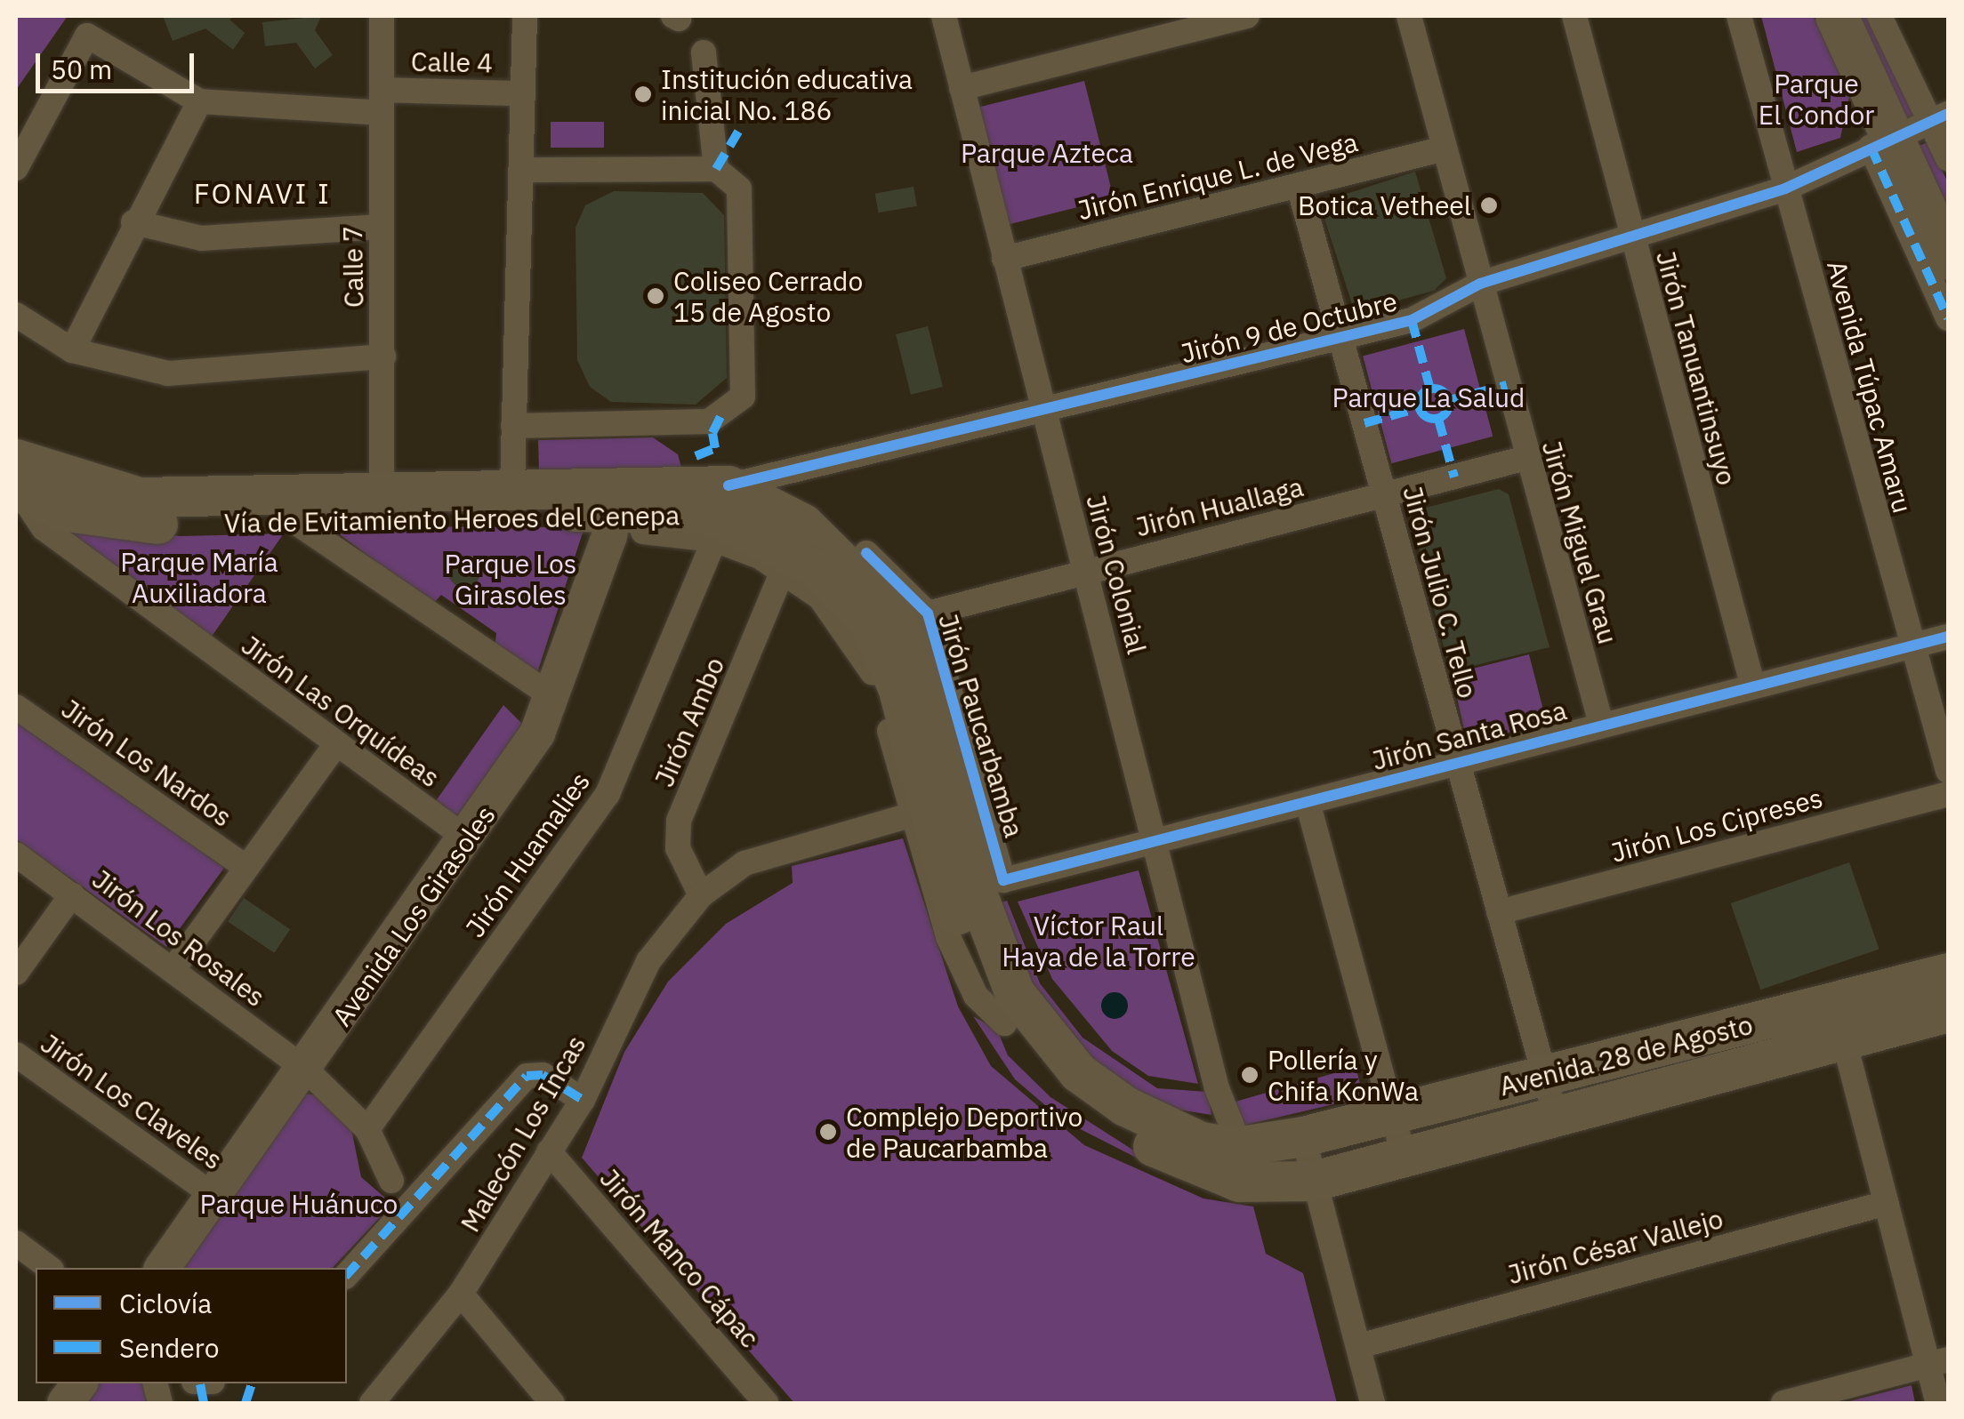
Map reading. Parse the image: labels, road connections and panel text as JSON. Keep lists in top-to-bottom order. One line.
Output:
{"streets":{"main road":["Vía de Evitamiento Heroes del Cenepa","Avenida Los Girasoles","Avenida 28 de Agosto"],"street":["Calle 4","Jirón Enrique L. de Vega","Calle 7","Jirón 9 de Octubre","Jirón Tanuantinsuyo","Avenida Túpac Amaru","Jirón Huallaga","Jirón Miguel Grau","Jirón Colonial","Jirón Julio C. Tello","Jirón Las Orquídeas","Jirón Ambo","Jirón Paucarbamba","Jirón Santa Rosa","Jirón Los Nardos","Jirón Los Cipreses","Jirón Huamalies","Jirón Los Rosales","Jirón Los Claveles","Malecón Los Incas","Jirón César Vallejo","Jirón Manco Cápac"]},"crossings":[["Calle 4","Calle 7"],["Jirón Enrique L. de Vega","Jirón Miguel Grau"],["Jirón Enrique L. de Vega","Jirón Colonial"],["Jirón Enrique L. de Vega","Jirón Julio C. Tello"],["Calle 7","Vía de Evitamiento Heroes del Cenepa"],["Jirón 9 de Octubre","Jirón Tanuantinsuyo"],["Jirón 9 de Octubre","Avenida Túpac Amaru"],["Jirón 9 de Octubre","Vía de Evitamiento Heroes del Cenepa"],["Jirón 9 de Octubre","Jirón Miguel Grau"],["Jirón 9 de Octubre","Jirón Colonial"],["Jirón 9 de Octubre","Jirón Julio C. Tello"],["Jirón Tanuantinsuyo","Jirón Santa Rosa"],["Avenida Túpac Amaru","Jirón Santa Rosa"],["Jirón Huallaga","Jirón Miguel Grau"],["Jirón Huallaga","Jirón Colonial"],["Jirón Huallaga","Jirón Julio C. Tello"],["Jirón Huallaga","Jirón Paucarbamba"],["Vía de Evitamiento Heroes del Cenepa","Jirón Colonial"],["Vía de Evitamiento Heroes del Cenepa","Jirón Las Orquídeas"],["Vía de Evitamiento Heroes del Cenepa","Avenida Los Girasoles"],["Vía de Evitamiento Heroes del Cenepa","Avenida 28 de Agosto"],["Jirón Miguel Grau","Jirón Santa Rosa"],["Jirón Colonial","Jirón Santa Rosa"],["Jirón Julio C. Tello","Jirón Santa Rosa"],["Jirón Julio C. Tello","Jirón Los Cipreses"],["Jirón Julio C. Tello","Avenida 28 de Agosto"],["Jirón Las Orquídeas","Avenida Los Girasoles"],["Jirón Ambo","Malecón Los Incas"],["Jirón Paucarbamba","Jirón Santa Rosa"],["Jirón Huamalies","Jirón Los Rosales"],["Avenida Los Girasoles","Jirón Los Rosales"],["Avenida Los Girasoles","Jirón Los Claveles"],["Malecón Los Incas","Jirón Manco Cápac"]],"districts":["FONAVI I"],"parks":["Parque El Condor","Parque Azteca","Parque La Salud","Parque María Auxiliadora","Parque Los Girasoles","Víctor Raul Haya de la Torre","Parque Huánuco"],"places":["Institución educativa inicial No. 186","Botica Vetheel","Coliseo Cerrado 15 de Agosto","Pollería y Chifa KonWa","Complejo Deportivo de Paucarbamba"],"legend":["Ciclovía","Sendero"],"scale_bar":"50 m"}
